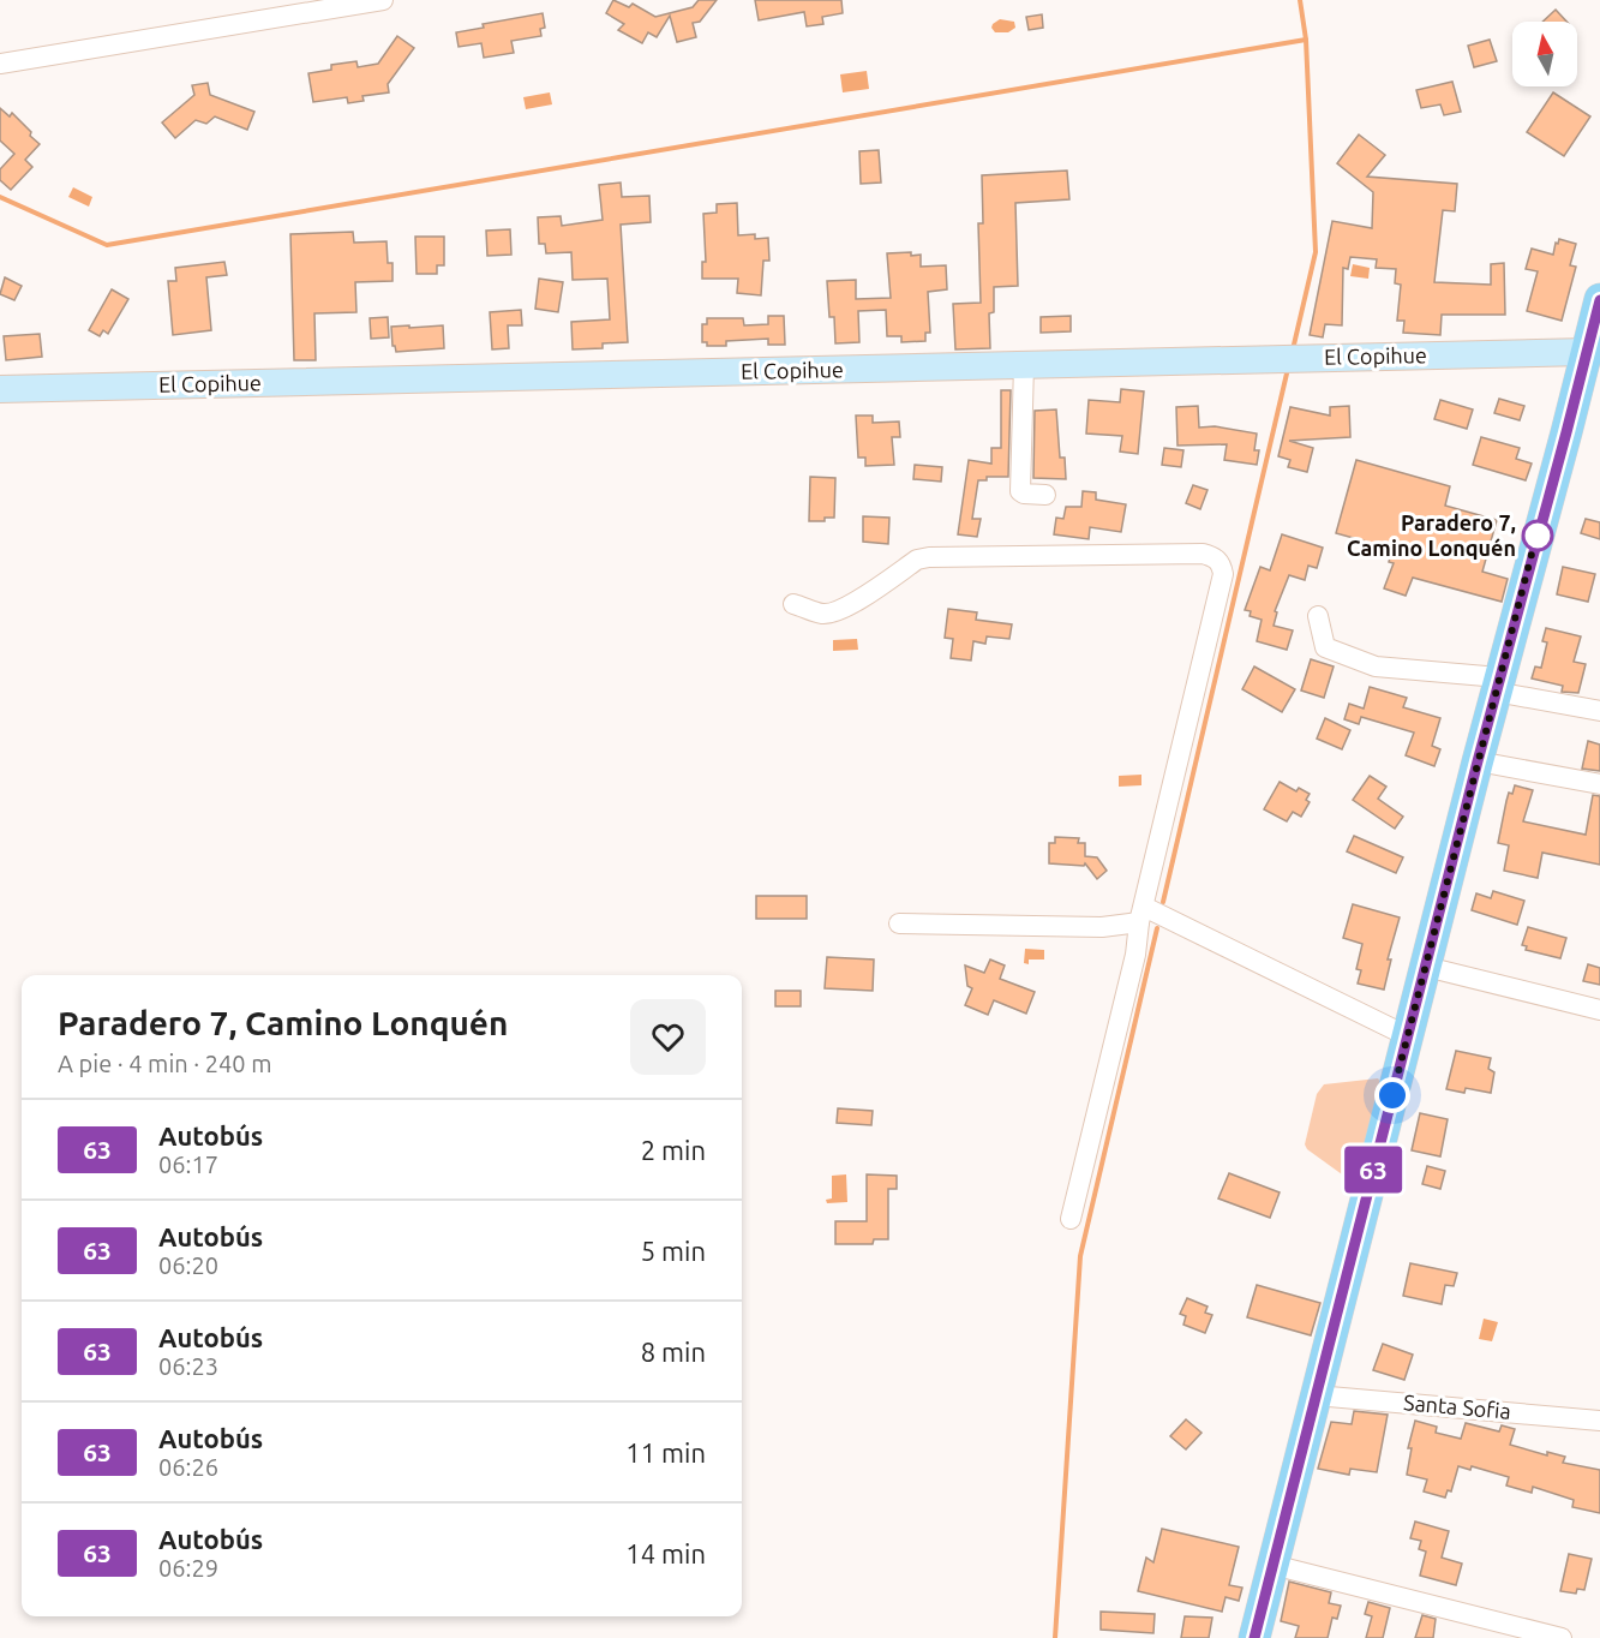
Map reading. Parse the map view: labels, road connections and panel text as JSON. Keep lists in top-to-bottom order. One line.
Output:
{"streets":{"main road":["El Copihue"],"street":["Santa Sofia"]},"places":["Paradero 7, Camino Lonquén"],"lines":["bus line 63"],"north":"top","page":{"on_map":"63","heading":["Paradero 7, Camino Lonquén","A pie · 4 min · 240 m"],"list":[{"mark":"63","name":"Autobús","note":"06:17","value":"2 min"},{"mark":"63","name":"Autobús","note":"06:20","value":"5 min"},{"mark":"63","name":"Autobús","note":"06:23","value":"8 min"},{"mark":"63","name":"Autobús","note":"06:26","value":"11 min"},{"mark":"63","name":"Autobús","note":"06:29","value":"14 min"}]}}
